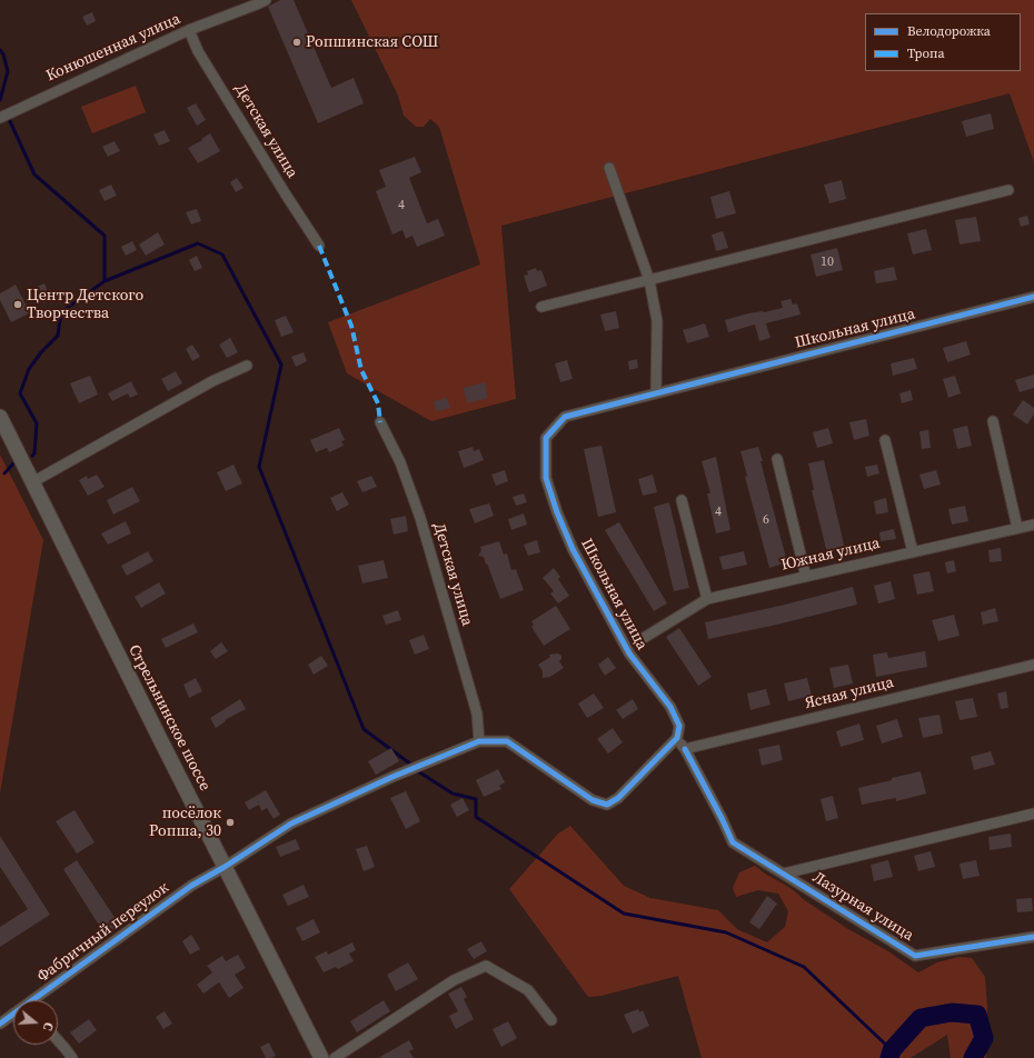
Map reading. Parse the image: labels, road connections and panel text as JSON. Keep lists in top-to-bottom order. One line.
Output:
{"streets":{"main road":["Стрельнинское шоссе"],"street":["Конюшенная улица","Детская улица","Школьная улица","Южная улица","Ясная улица","Лазурная улица","Фабричный переулок"]},"crossings":[["Конюшенная улица","Детская улица"],["Ясная улица","Лазурная улица"],["Стрельнинское шоссе","Фабричный переулок"]],"places":["Ропшинская СОШ","Центр Детского Творчества","посёлок Ропша, 30"],"house_numbers":["4","10","4","6"],"legend":["Велодорожка","Тропа"],"north":"right"}
